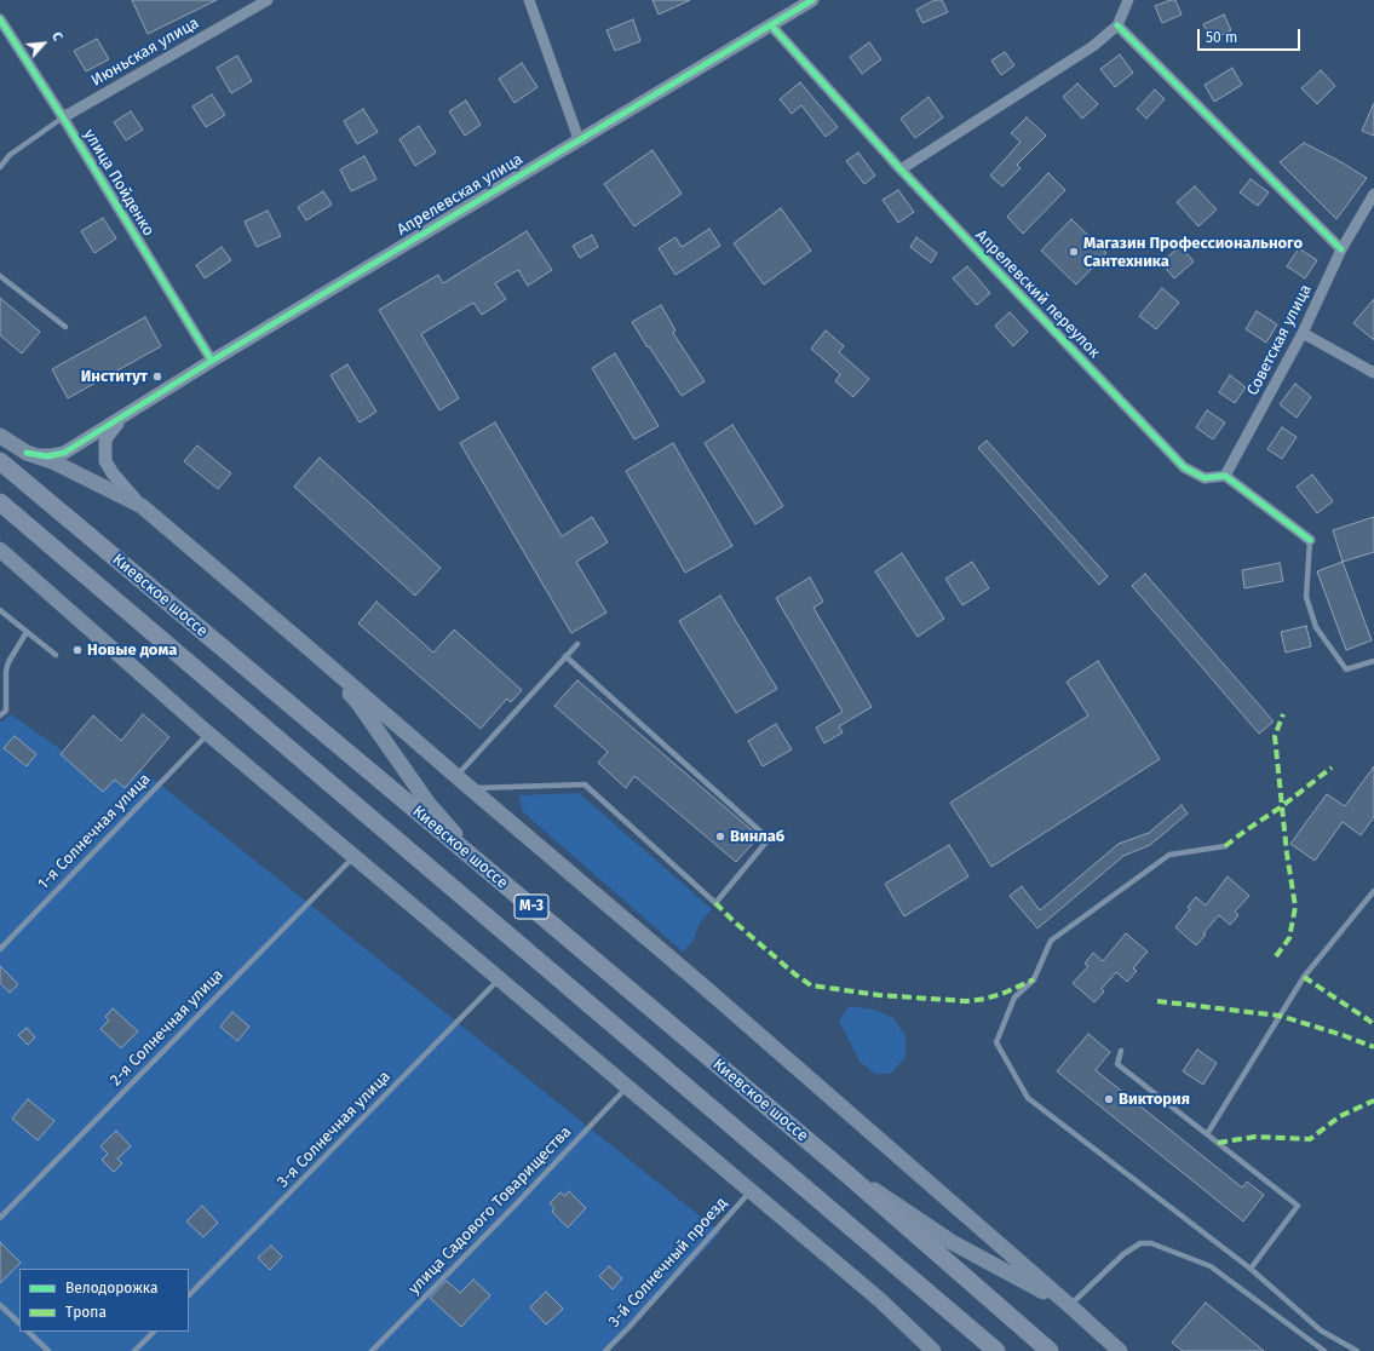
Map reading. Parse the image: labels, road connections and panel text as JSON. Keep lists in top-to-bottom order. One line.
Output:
{"streets":{"highway":["Киевское шоссе","М-3"],"street":["Июньская улица","улица Пойденко","Апрелевская улица","Апрелевский переулок","Советская улица"],"lane":["1-я Солнечная улица","2-я Солнечная улица","3-я Солнечная улица","улица Садового Товарищества","3-й Солнечный проезд"]},"crossings":[["Июньская улица","улица Пойденко"],["улица Пойденко","Апрелевская улица"],["Апрелевская улица","Апрелевский переулок"],["Апрелевский переулок","Советская улица"]],"places":["Магазин Профессионального Сантехника","Институт","Новые дома","Винлаб","Виктория"],"legend":["Велодорожка","Тропа"],"scale_bar":"50 m","north":"top right"}
